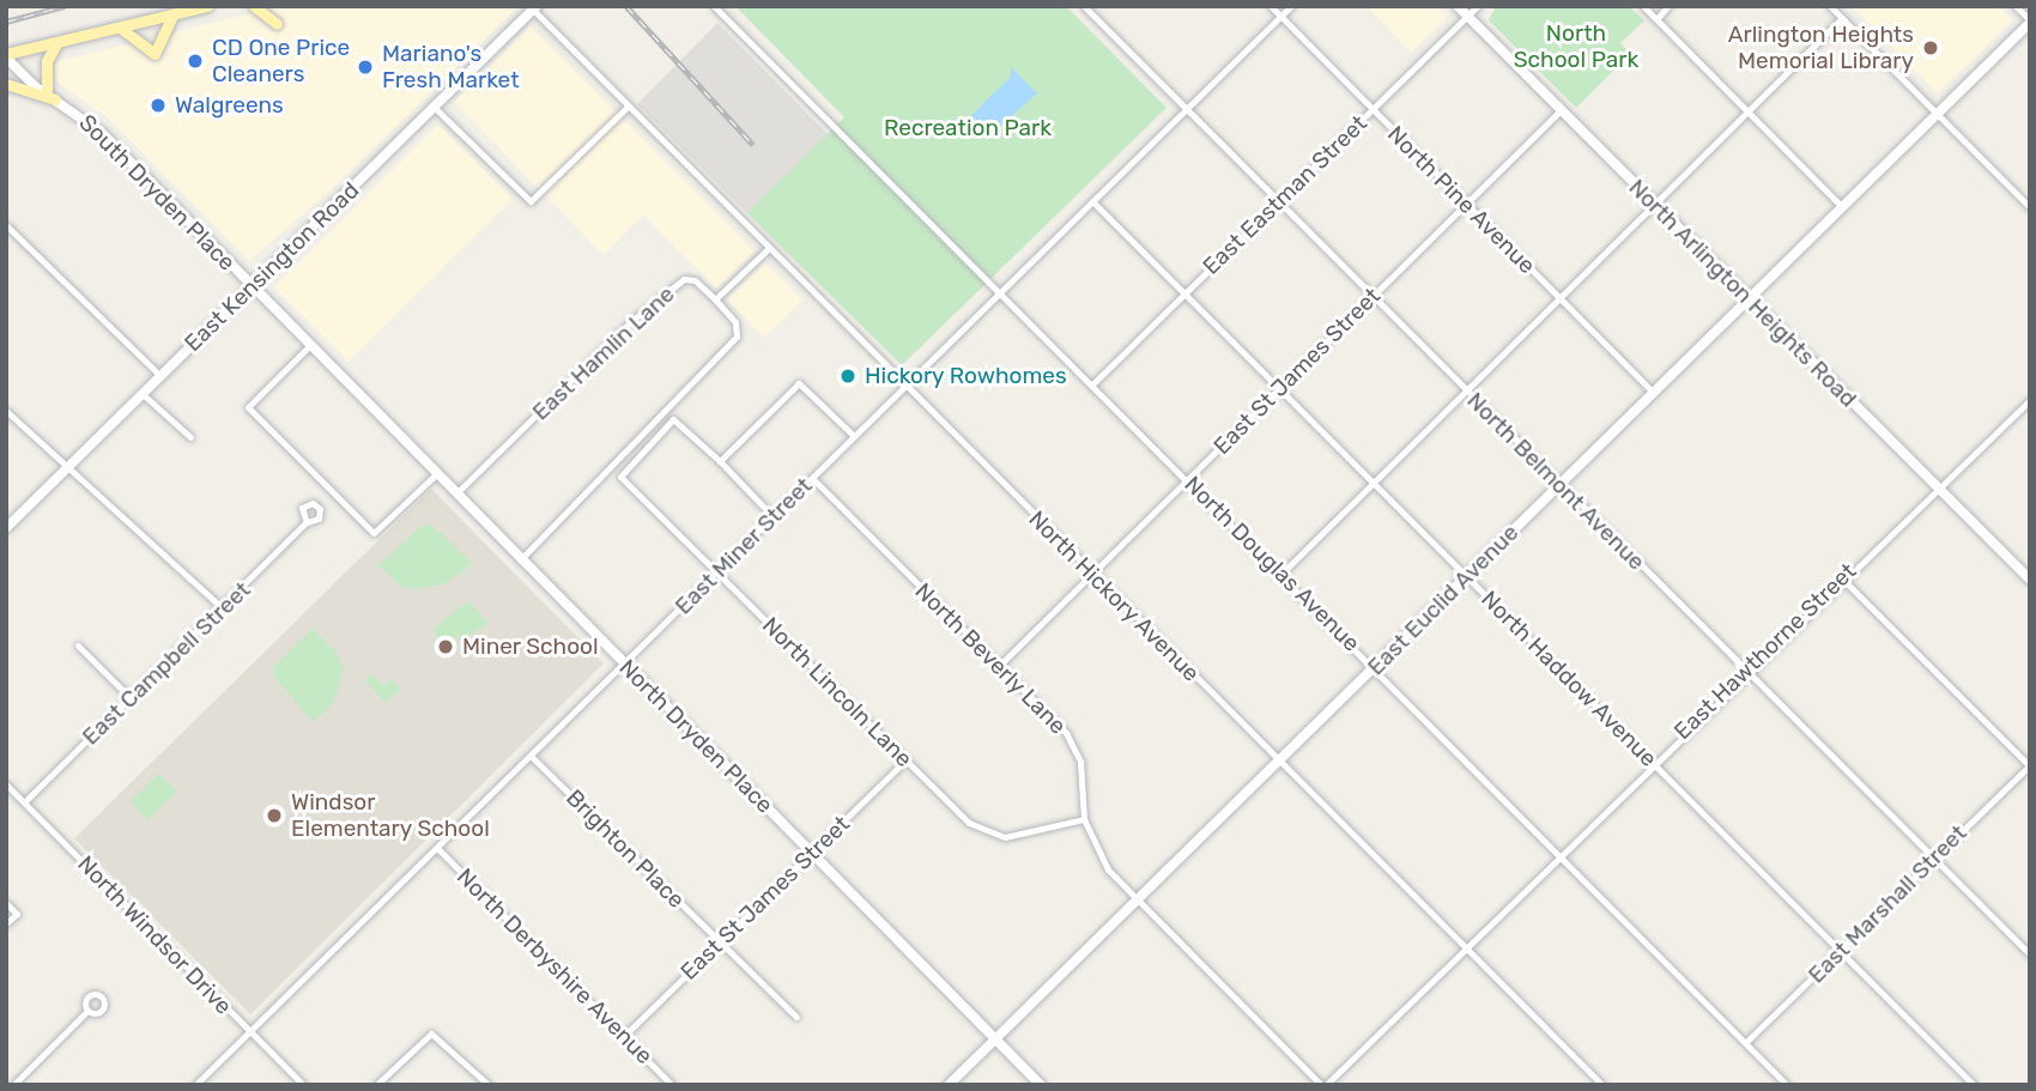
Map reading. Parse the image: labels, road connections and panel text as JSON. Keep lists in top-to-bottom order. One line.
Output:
{"streets":{"street":["South Dryden Place","East Eastman Street","North Pine Avenue","East Kensington Road","North Arlington Heights Road","East Hamlin Lane","East St James Street","North Belmont Avenue","East Miner Street","North Douglas Avenue","North Hickory Avenue","East Euclid Avenue","East Hawthorne Street","North Beverly Lane","East Campbell Street","North Haddow Avenue","North Lincoln Lane","North Dryden Place","Brighton Place","East Marshall Street","North Windsor Drive","North Derbyshire Avenue"]},"crossings":[["South Dryden Place","East Kensington Road"],["South Dryden Place","North Dryden Place"],["East Eastman Street","North Pine Avenue"],["East Eastman Street","North Arlington Heights Road"],["East Eastman Street","North Belmont Avenue"],["East Eastman Street","North Douglas Avenue"],["East Eastman Street","North Haddow Avenue"],["North Pine Avenue","East St James Street"],["North Pine Avenue","East Miner Street"],["North Pine Avenue","East Euclid Avenue"],["East Kensington Road","North Hickory Avenue"],["North Arlington Heights Road","East St James Street"],["North Arlington Heights Road","East Euclid Avenue"],["North Arlington Heights Road","East Hawthorne Street"],["East Hamlin Lane","North Dryden Place"],["East St James Street","North Belmont Avenue"],["East St James Street","North Douglas Avenue"],["East St James Street","North Hickory Avenue"],["East St James Street","North Beverly Lane"],["East St James Street","North Haddow Avenue"],["East St James Street","North Lincoln Lane"],["East St James Street","North Dryden Place"],["East St James Street","Brighton Place"],["East St James Street","North Derbyshire Avenue"],["North Belmont Avenue","East Miner Street"],["North Belmont Avenue","East Euclid Avenue"],["North Belmont Avenue","East Hawthorne Street"],["North Belmont Avenue","East Marshall Street"],["East Miner Street","North Douglas Avenue"],["East Miner Street","North Hickory Avenue"],["East Miner Street","North Beverly Lane"],["East Miner Street","North Haddow Avenue"],["East Miner Street","North Lincoln Lane"],["East Miner Street","North Dryden Place"],["East Miner Street","Brighton Place"],["East Miner Street","North Windsor Drive"],["East Miner Street","North Derbyshire Avenue"],["North Douglas Avenue","East Euclid Avenue"],["North Douglas Avenue","East Hawthorne Street"],["North Douglas Avenue","East Marshall Street"],["North Hickory Avenue","East Euclid Avenue"],["North Hickory Avenue","East Hawthorne Street"],["East Euclid Avenue","North Beverly Lane"],["East Euclid Avenue","North Haddow Avenue"],["East Euclid Avenue","North Dryden Place"],["East Hawthorne Street","North Beverly Lane"],["East Hawthorne Street","North Haddow Avenue"],["North Beverly Lane","North Lincoln Lane"],["East Campbell Street","North Windsor Drive"],["North Haddow Avenue","East Marshall Street"]],"parks":["North School Park","Recreation Park"],"places":["Arlington Heights Memorial Library","CD One Price Cleaners","Mariano's Fresh Market","Walgreens","Hickory Rowhomes","Miner School","Windsor Elementary School"]}
